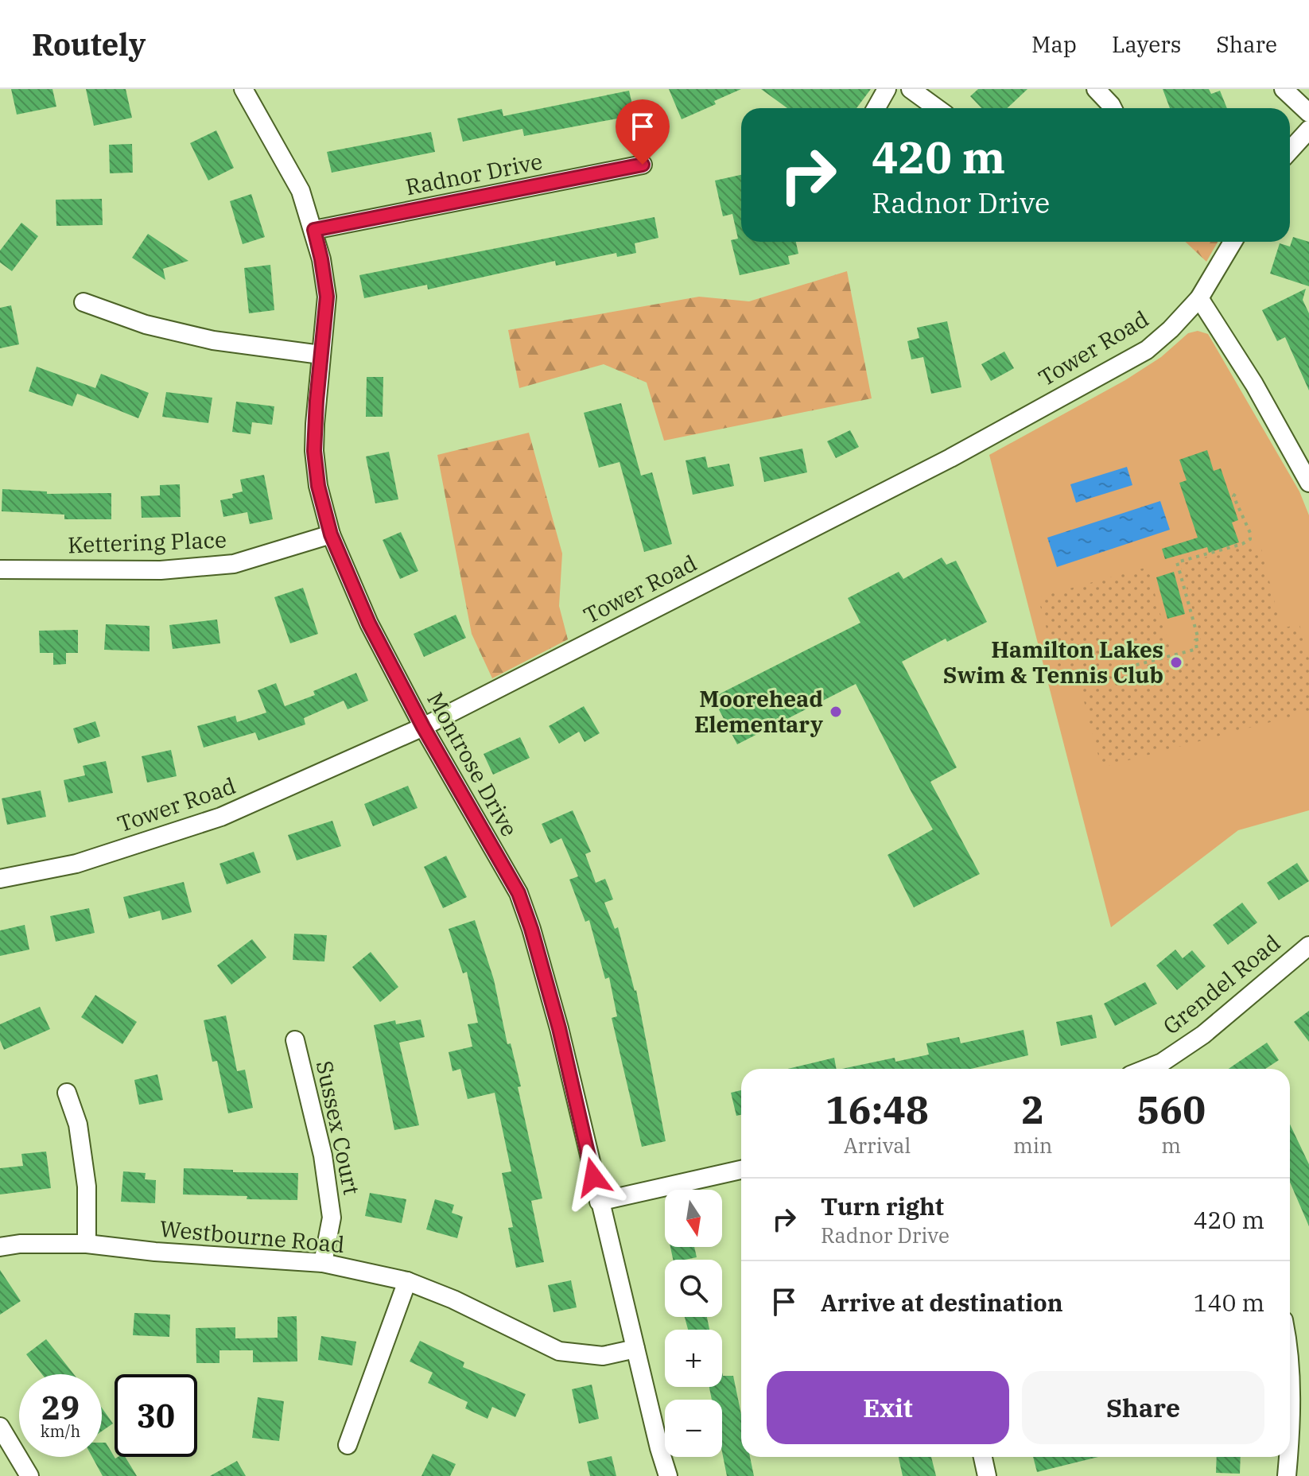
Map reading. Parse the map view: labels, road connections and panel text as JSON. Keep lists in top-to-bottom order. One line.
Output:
{"streets":{"street":["Radnor Drive","Tower Road","Kettering Place","Montrose Drive","Grendel Road","Sussex Court","Westbourne Road"]},"crossings":[["Radnor Drive","Montrose Drive"],["Tower Road","Montrose Drive"],["Kettering Place","Montrose Drive"],["Montrose Drive","Westbourne Road"],["Sussex Court","Westbourne Road"]],"places":["Hamilton Lakes Swim & Tennis Club","Moorehead Elementary"],"north":"bottom","page":{"header":"Routely","nav":["Map","Layers","Share"],"turn":["420 m","Radnor Drive"],"eta":["16:48","Arrival","2","min","560","m"],"list":[{"name":"Turn right","note":"Radnor Drive","value":"420 m"},{"name":"Arrive at destination","value":"140 m"}],"map_buttons":["+","−"],"buttons":["Exit","Share"],"speed":"29 km/h","limit":"30"}}
